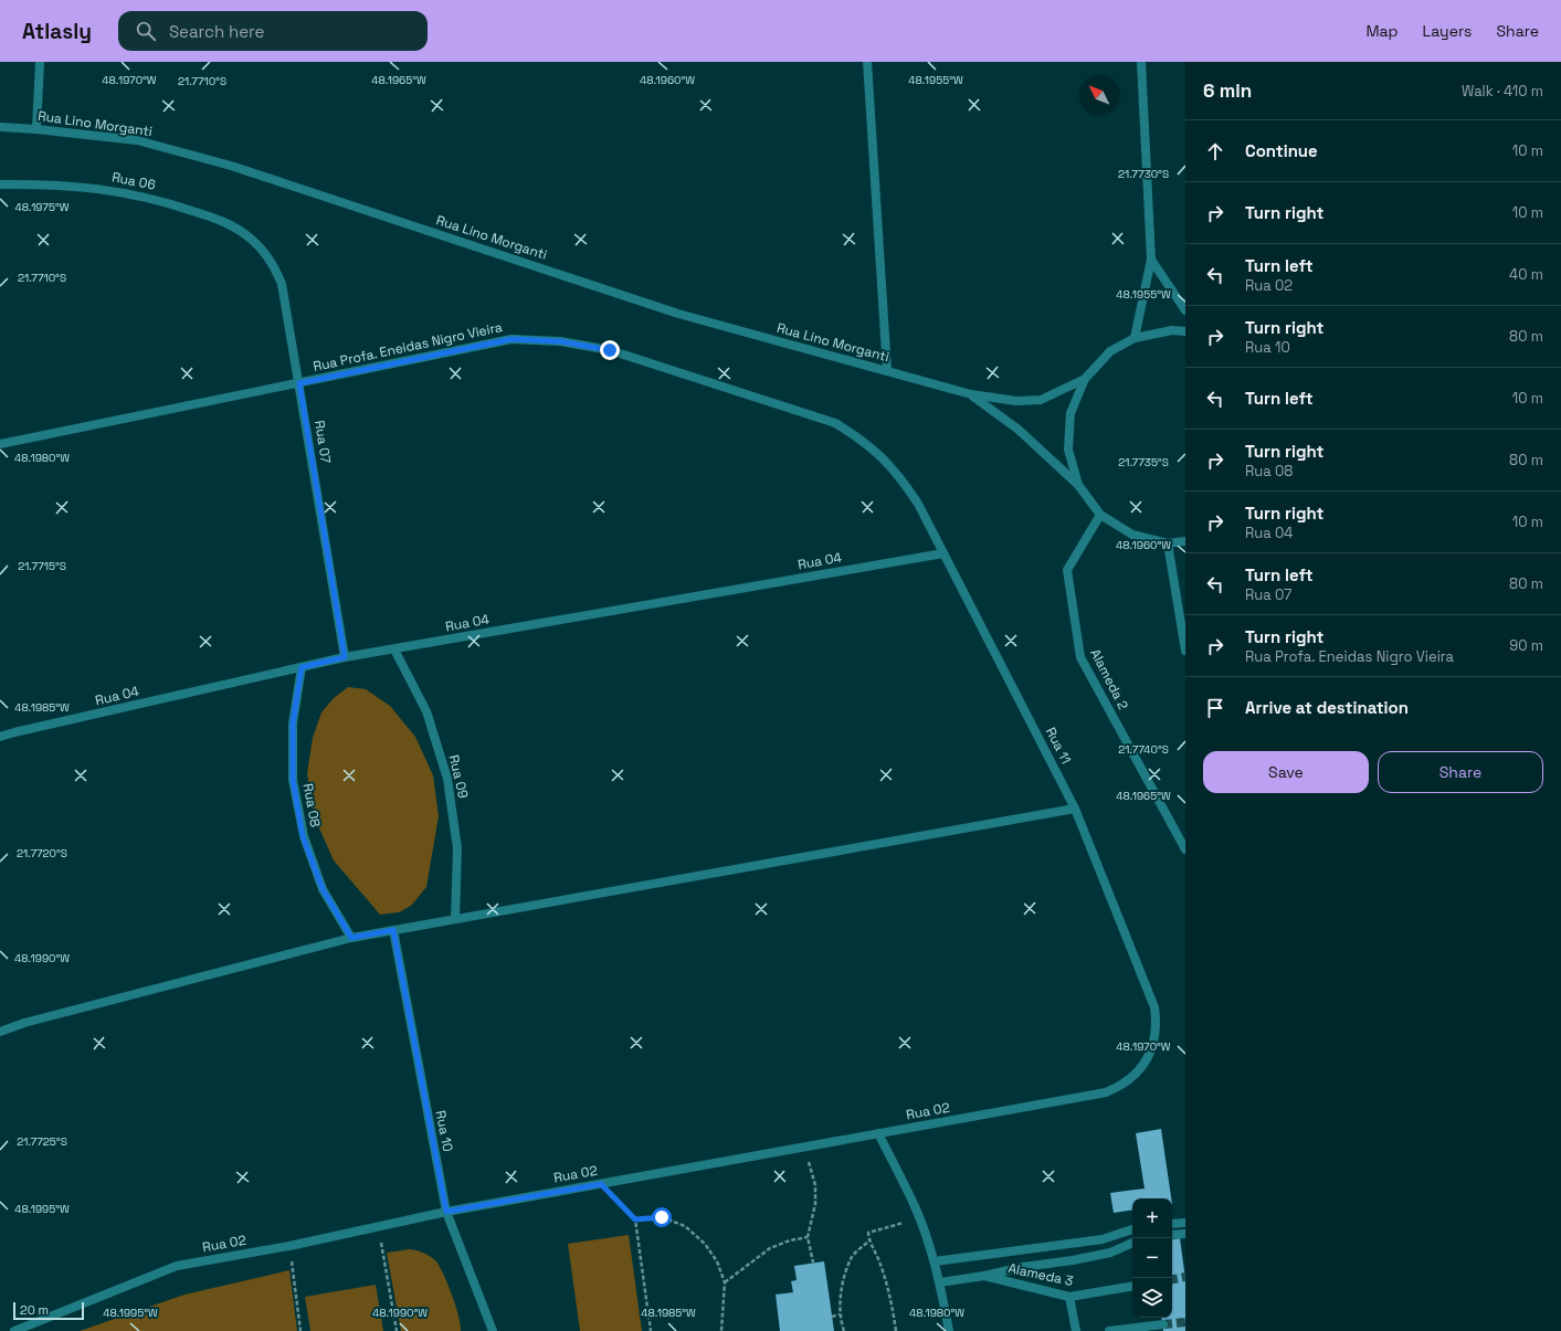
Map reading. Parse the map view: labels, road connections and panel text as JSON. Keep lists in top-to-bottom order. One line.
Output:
{"streets":{"street":["Rua Lino Morganti","Rua 06","Rua Profa. Eneidas Nigro Vieira","Rua 07","Rua 04","Alameda 2","Rua 11","Rua 09","Rua 08","Rua 02","Rua 10","Alameda 3"]},"crossings":[["Rua 06","Rua 07"],["Rua Profa. Eneidas Nigro Vieira","Rua 07"],["Rua Profa. Eneidas Nigro Vieira","Rua 11"],["Rua 07","Rua 04"],["Rua 04","Rua 11"],["Rua 04","Rua 09"],["Rua 04","Rua 08"],["Rua 11","Rua 02"],["Rua 02","Rua 10"]],"scale_bar":"20 m","north":"top left","page":{"header":"Atlasly","search":"Search here","nav":["Map","Layers","Share"],"heading":["6 min","Walk · 410 m"],"list":[["Continue","10 m"],["Turn right","10 m"],["Turn left","Rua 02","40 m"],["Turn right","Rua 10","80 m"],["Turn left","10 m"],["Turn right","Rua 08","80 m"],["Turn right","Rua 04","10 m"],["Turn left","Rua 07","80 m"],["Turn right","Rua Profa. Eneidas Nigro Vieira","90 m"],"Arrive at destination"],"buttons":["Save","Share"],"map_buttons":["+","−"],"scale":"20 m"},"coordinates":["48.1970°W","48.1965°W","48.1960°W","48.1955°W","21.7710°S","21.7730°S","48.1975°W","48.1980°W","21.7735°S","21.7715°S","48.1985°W","21.7740°S","21.7720°S","48.1990°W","21.7725°S","48.1995°W"]}
